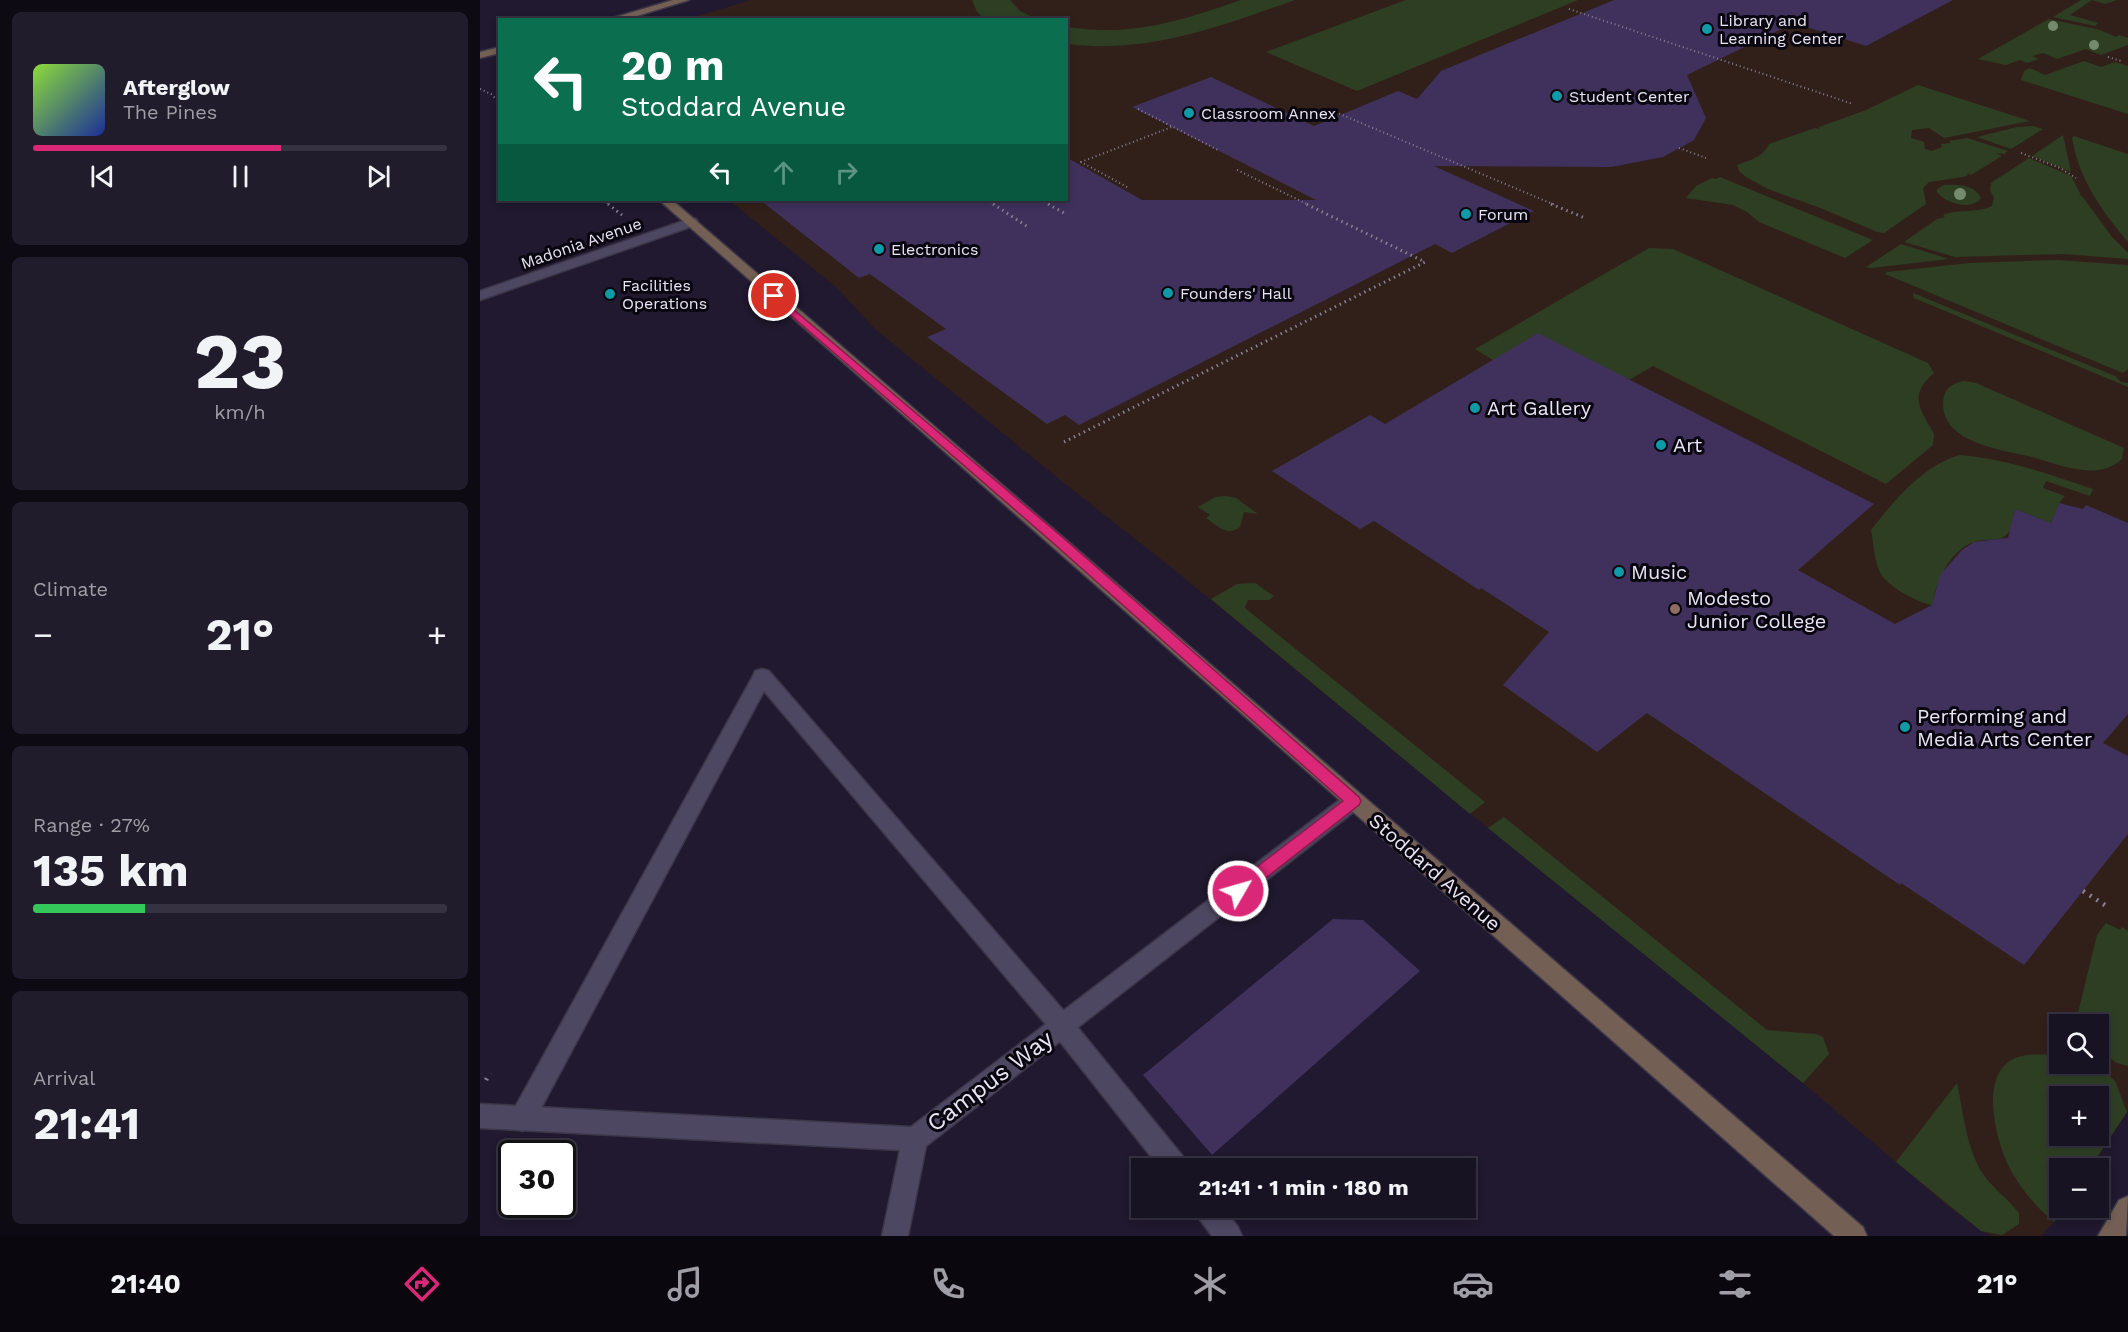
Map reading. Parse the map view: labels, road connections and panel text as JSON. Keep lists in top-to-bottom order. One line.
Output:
{"streets":{"street":["Madonia Avenue","Stoddard Avenue","Campus Way"]},"crossings":[["Madonia Avenue","Stoddard Avenue"],["Stoddard Avenue","Campus Way"]],"places":["Library and Learning Center","Student Center","Classroom Annex","Forum","Electronics","Founders' Hall","Facilities Operations","Art Gallery","Art","Music","Modesto Junior College","Performing and Media Arts Center"],"page":{"turn":["20 m","Stoddard Avenue"],"song":["Afterglow","The Pines"],"tile":[["23","km/h"],"Climate",["Range · 27%","135 km"],["Arrival","21:41"]],"heat":["−","21°","+"],"map_buttons":["+","−"],"limit":"30","trip":"21:41 · 1 min · 180 m","tabs":["21:40","21°"]}}
